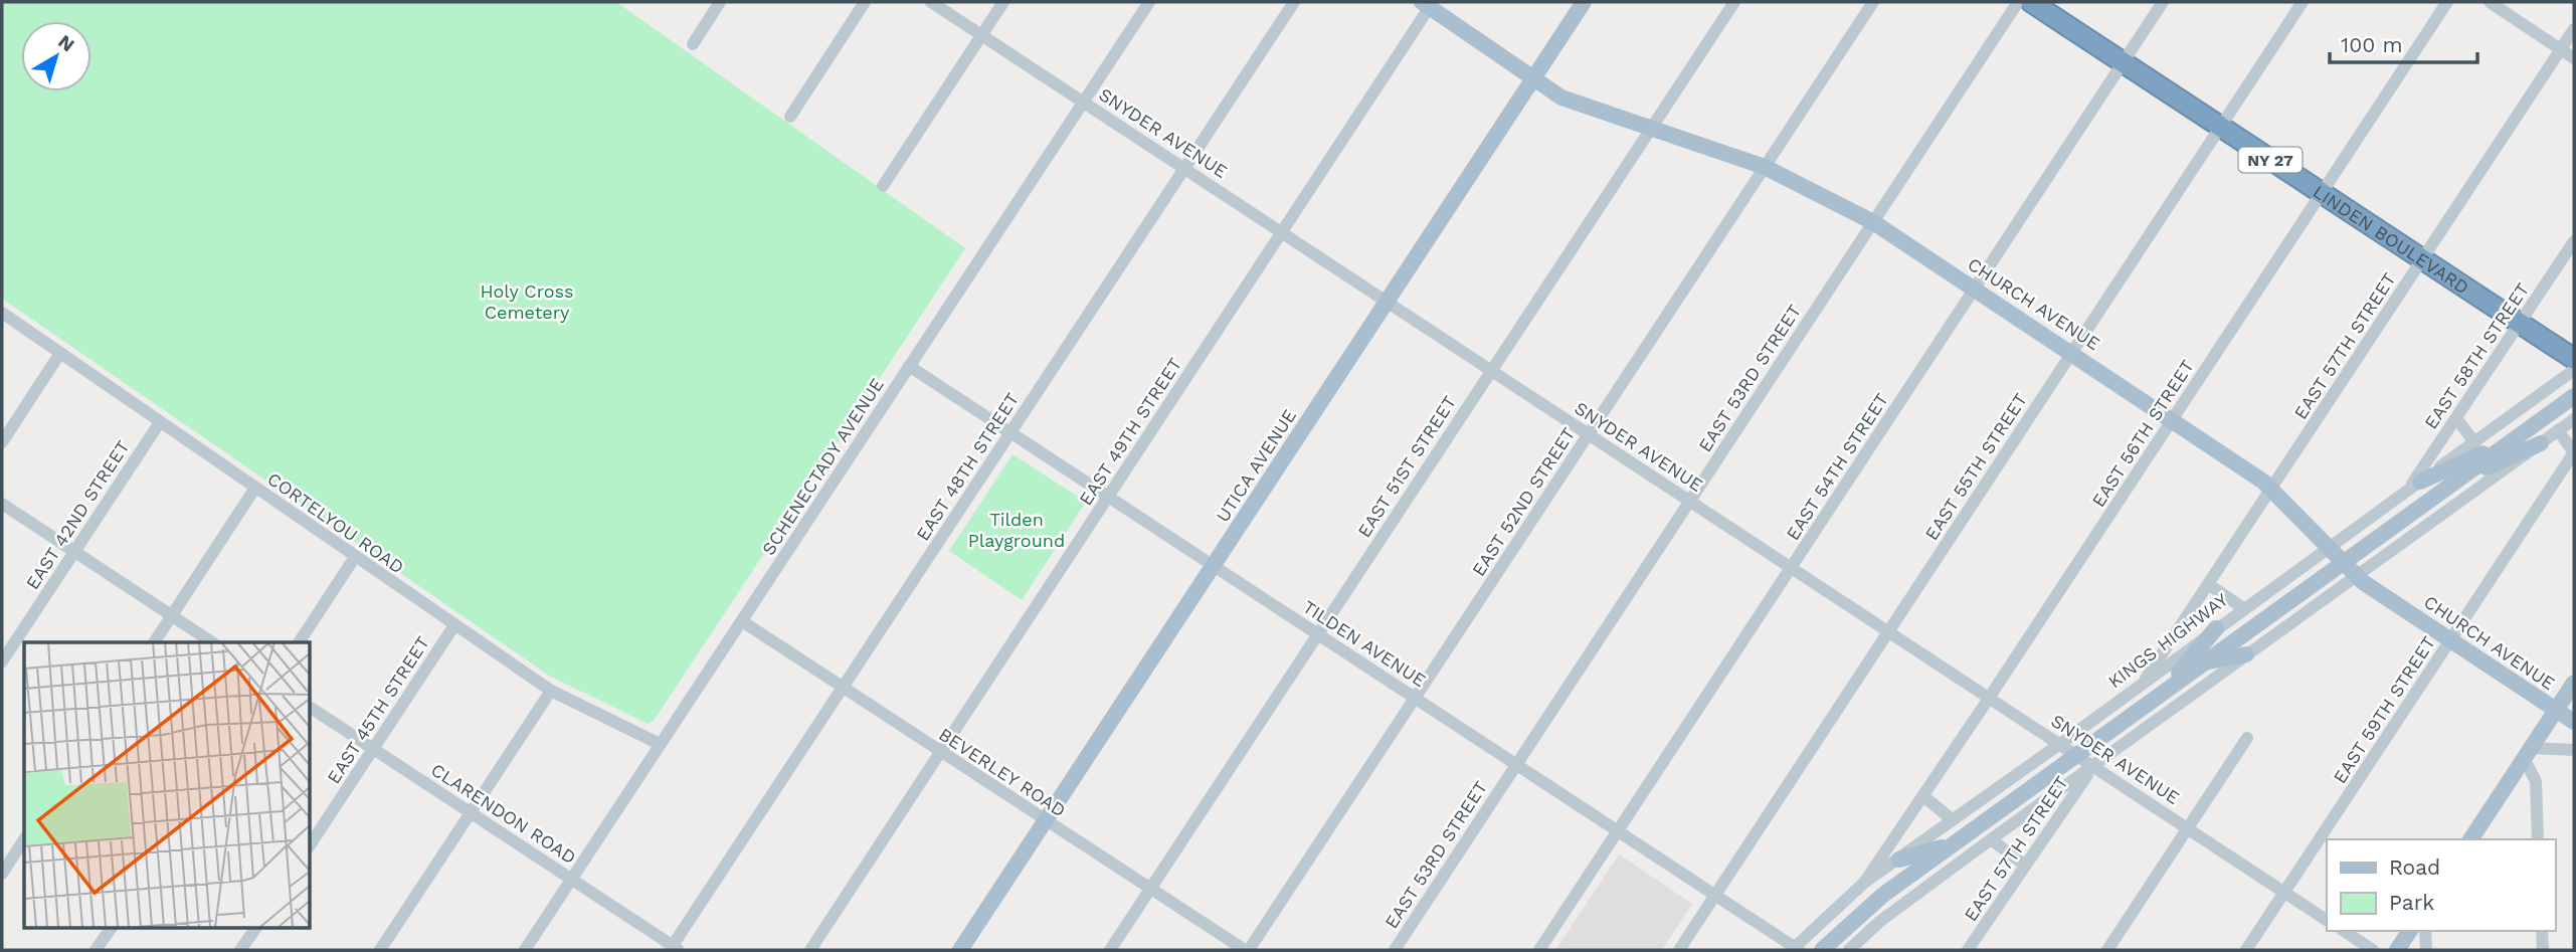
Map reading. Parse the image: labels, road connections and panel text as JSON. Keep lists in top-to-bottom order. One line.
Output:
{"streets":{"highway":["NY 27","LINDEN BOULEVARD"],"main road":["CHURCH AVENUE","UTICA AVENUE"],"street":["SNYDER AVENUE","EAST 57TH STREET","EAST 58TH STREET","EAST 53RD STREET","EAST 49TH STREET","EAST 56TH STREET","SCHENECTADY AVENUE","EAST 48TH STREET","EAST 51ST STREET","EAST 54TH STREET","EAST 55TH STREET","EAST 52ND STREET","EAST 42ND STREET","CORTELYOU ROAD","KINGS HIGHWAY","TILDEN AVENUE","EAST 45TH STREET","EAST 59TH STREET","BEVERLEY ROAD","CLARENDON ROAD"]},"crossings":[["SNYDER AVENUE","EAST 57TH STREET"],["SNYDER AVENUE","EAST 53RD STREET"],["SNYDER AVENUE","EAST 49TH STREET"],["SNYDER AVENUE","EAST 56TH STREET"],["SNYDER AVENUE","UTICA AVENUE"],["SNYDER AVENUE","SCHENECTADY AVENUE"],["SNYDER AVENUE","EAST 48TH STREET"],["SNYDER AVENUE","EAST 51ST STREET"],["SNYDER AVENUE","EAST 54TH STREET"],["SNYDER AVENUE","EAST 55TH STREET"],["SNYDER AVENUE","EAST 52ND STREET"],["SNYDER AVENUE","KINGS HIGHWAY"],["SNYDER AVENUE","EAST 59TH STREET"],["LINDEN BOULEVARD","EAST 57TH STREET"],["LINDEN BOULEVARD","EAST 58TH STREET"],["LINDEN BOULEVARD","EAST 56TH STREET"],["LINDEN BOULEVARD","EAST 54TH STREET"],["LINDEN BOULEVARD","EAST 55TH STREET"],["CHURCH AVENUE","EAST 57TH STREET"],["CHURCH AVENUE","EAST 53RD STREET"],["CHURCH AVENUE","EAST 49TH STREET"],["CHURCH AVENUE","EAST 56TH STREET"],["CHURCH AVENUE","UTICA AVENUE"],["CHURCH AVENUE","EAST 51ST STREET"],["CHURCH AVENUE","EAST 54TH STREET"],["CHURCH AVENUE","EAST 55TH STREET"],["CHURCH AVENUE","EAST 52ND STREET"],["CHURCH AVENUE","KINGS HIGHWAY"],["CHURCH AVENUE","EAST 59TH STREET"],["EAST 57TH STREET","KINGS HIGHWAY"],["EAST 58TH STREET","KINGS HIGHWAY"],["EAST 53RD STREET","TILDEN AVENUE"],["EAST 49TH STREET","TILDEN AVENUE"],["EAST 49TH STREET","BEVERLEY ROAD"],["EAST 56TH STREET","KINGS HIGHWAY"],["UTICA AVENUE","TILDEN AVENUE"],["UTICA AVENUE","BEVERLEY ROAD"],["SCHENECTADY AVENUE","CORTELYOU ROAD"],["SCHENECTADY AVENUE","TILDEN AVENUE"],["SCHENECTADY AVENUE","BEVERLEY ROAD"],["SCHENECTADY AVENUE","CLARENDON ROAD"],["EAST 48TH STREET","TILDEN AVENUE"],["EAST 48TH STREET","BEVERLEY ROAD"],["EAST 48TH STREET","CLARENDON ROAD"],["EAST 51ST STREET","TILDEN AVENUE"],["EAST 51ST STREET","BEVERLEY ROAD"],["EAST 54TH STREET","TILDEN AVENUE"],["EAST 55TH STREET","TILDEN AVENUE"],["EAST 52ND STREET","TILDEN AVENUE"],["EAST 52ND STREET","BEVERLEY ROAD"],["EAST 42ND STREET","CORTELYOU ROAD"],["CORTELYOU ROAD","EAST 45TH STREET"],["KINGS HIGHWAY","TILDEN AVENUE"],["EAST 45TH STREET","CLARENDON ROAD"]],"parks":["Holy Cross Cemetery","Tilden Playground"],"legend":["Road","Park"],"scale_bar":"100 m","north":"top right"}
